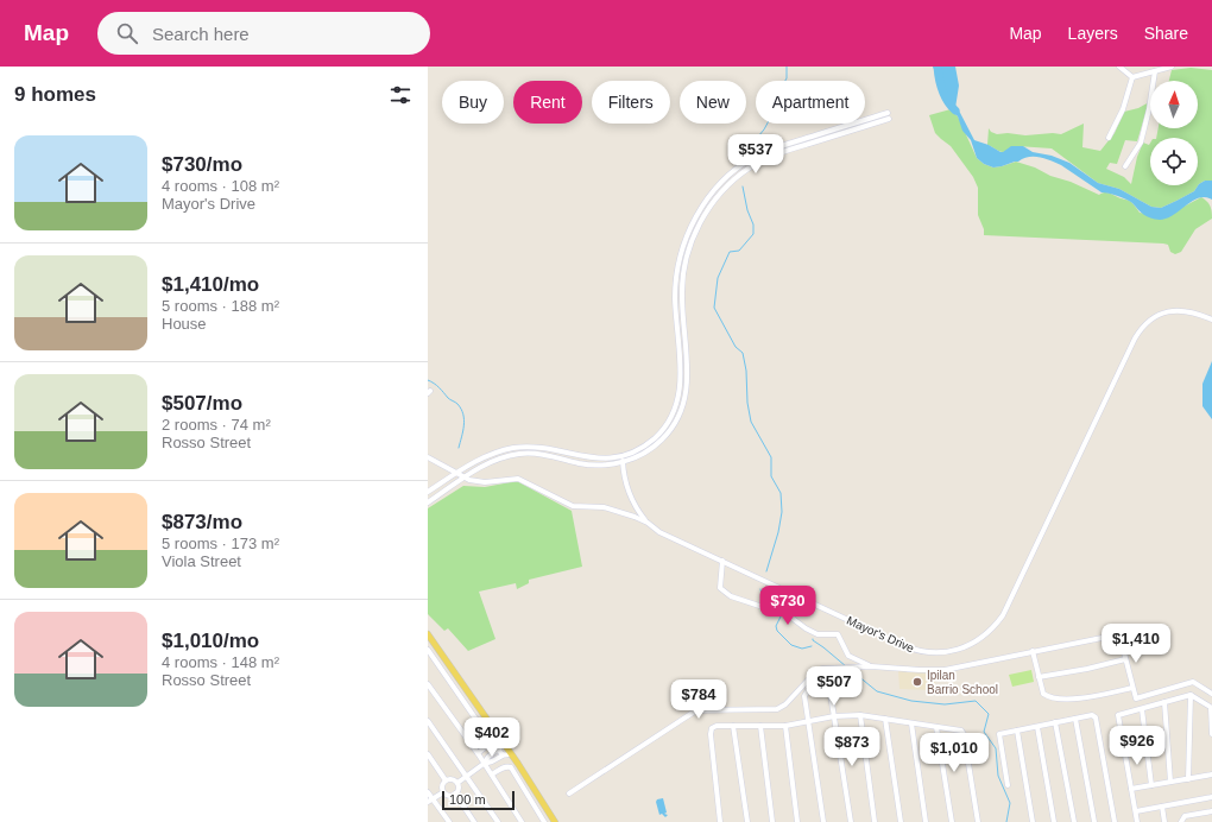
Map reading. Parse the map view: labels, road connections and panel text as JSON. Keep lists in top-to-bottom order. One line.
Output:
{"streets":{"street":["Mayor's Drive"]},"places":["Ipilan Barrio School"],"scale_bar":"100 m","north":"top","page":{"header":"Map","search":"Search here","nav":["Map","Layers","Share"],"heading":"9 homes","chip":["Buy","Rent","Filters","New","Apartment"],"list":[{"name":"$730/mo","note":"4 rooms · 108 m² · Mayor's Drive"},{"name":"$1,410/mo","note":"5 rooms · 188 m² · House"},{"name":"$507/mo","note":"2 rooms · 74 m² · Rosso Street"},{"name":"$873/mo","note":"5 rooms · 173 m² · Viola Street"},{"name":"$1,010/mo","note":"4 rooms · 148 m² · Rosso Street"}],"price":["$537","$730","$1,410","$507","$784","$402","$926","$873","$1,010"],"scale":"100 m"}}
